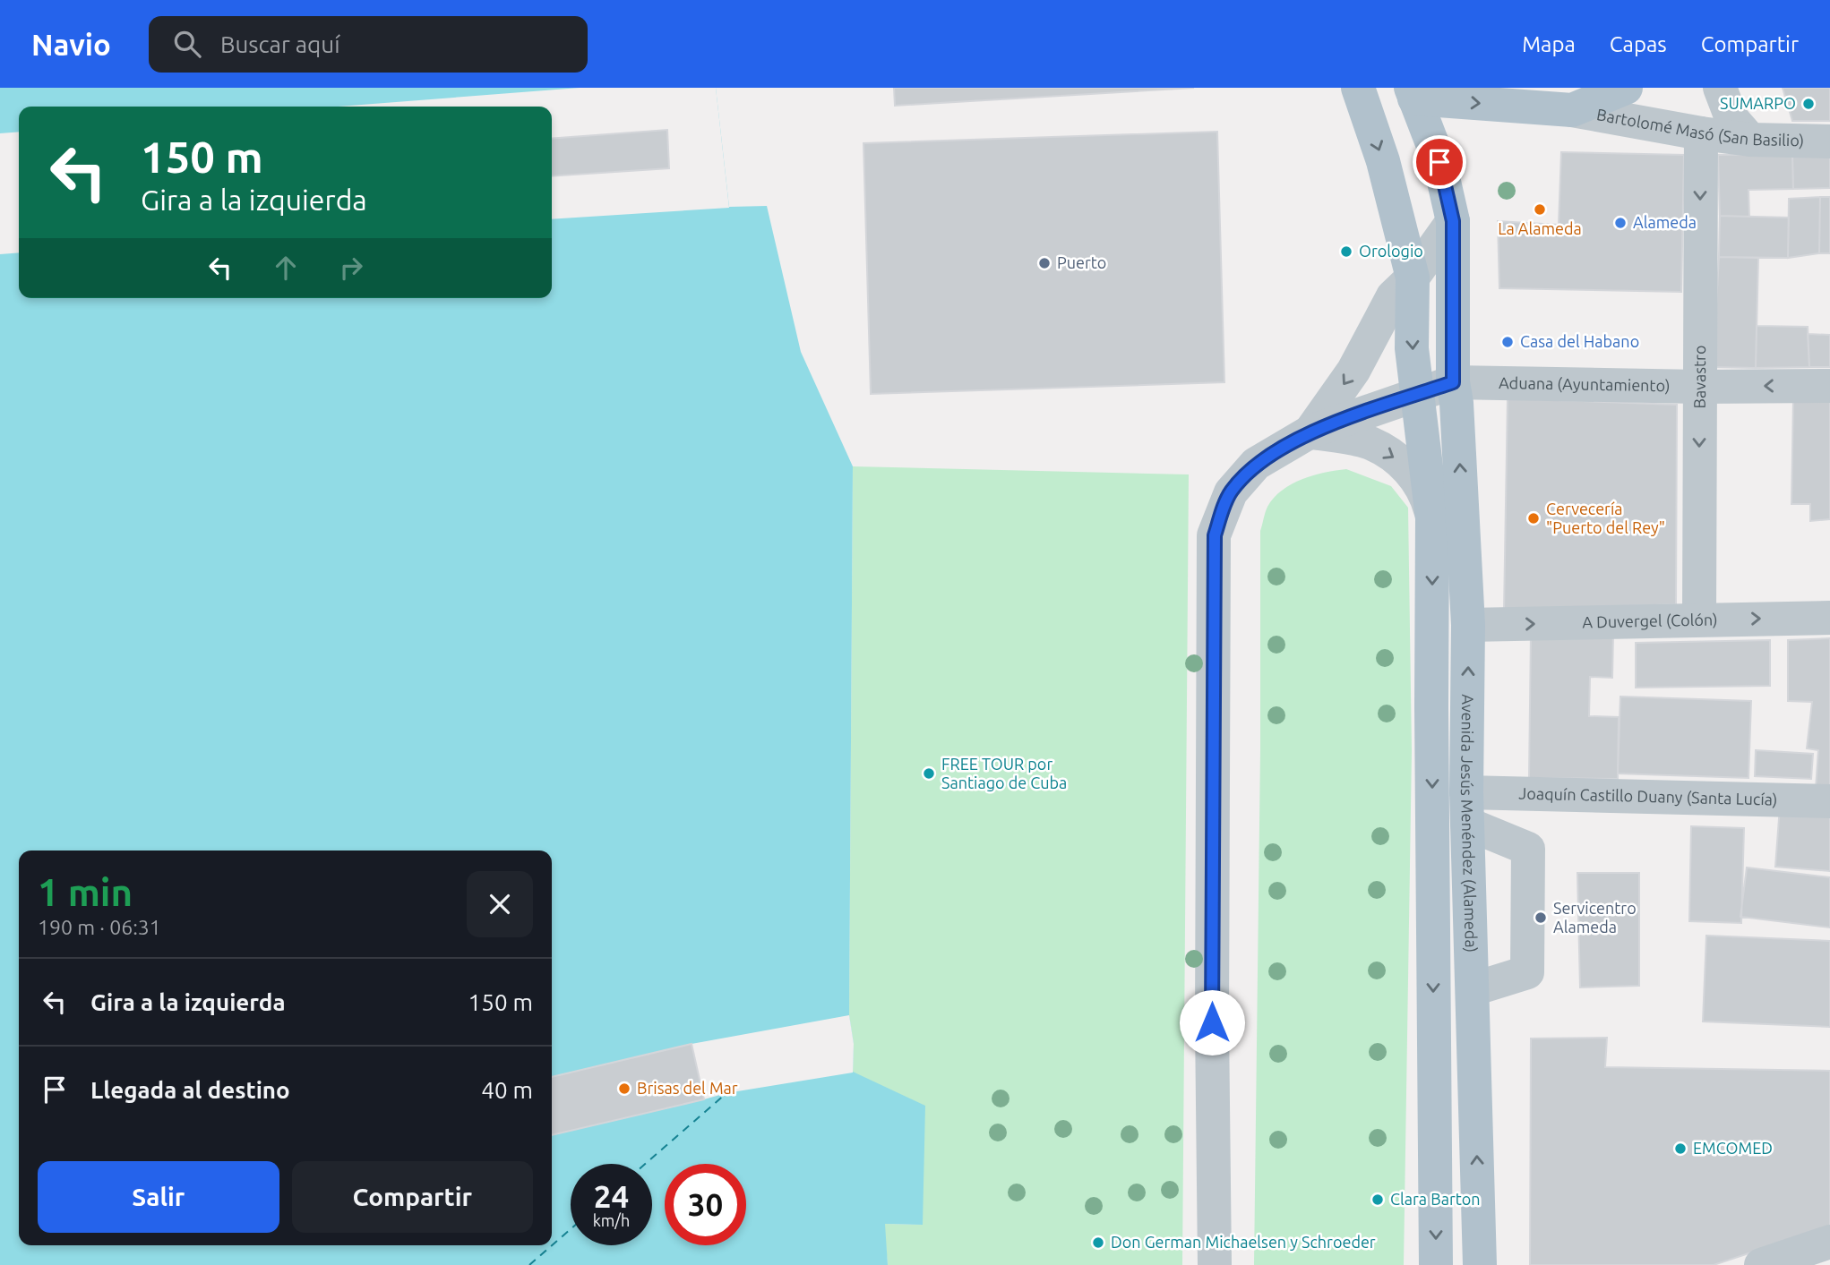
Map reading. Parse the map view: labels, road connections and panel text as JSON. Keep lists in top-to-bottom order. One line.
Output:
{"streets":{"main road":["Avenida Jesús Menéndez (Alameda)"],"street":["Bartolomé Masó (San Basilio)","Bavastro","Aduana (Ayuntamiento)","A Duvergel (Colón)","Joaquín Castillo Duany (Santa Lucía)"]},"crossings":[["Bartolomé Masó (San Basilio)","Bavastro"],["Bavastro","Aduana (Ayuntamiento)"],["Bavastro","A Duvergel (Colón)"],["Aduana (Ayuntamiento)","Avenida Jesús Menéndez (Alameda)"],["A Duvergel (Colón)","Avenida Jesús Menéndez (Alameda)"],["Joaquín Castillo Duany (Santa Lucía)","Avenida Jesús Menéndez (Alameda)"]],"one_way":["Bavastro","A Duvergel (Colón)"],"places":["SUMARPO","La Alameda","Alameda","Orologio","Puerto","Casa del Habano","Cervecería \"Puerto del Rey\"","FREE TOUR por Santiago de Cuba","Servicentro Alameda","Brisas del Mar","EMCOMED","Clara Barton","Don German Michaelsen y Schroeder"],"page":{"header":"Navio","search":"Buscar aquí","nav":["Mapa","Capas","Compartir"],"turn":["150 m","Gira a la izquierda"],"heading":["1 min","190 m · 06:31"],"list":[{"name":"Gira a la izquierda","value":"150 m"},{"name":"Llegada al destino","value":"40 m"}],"buttons":["Salir","Compartir"],"speed":"24 km/h","limit":"30"}}
